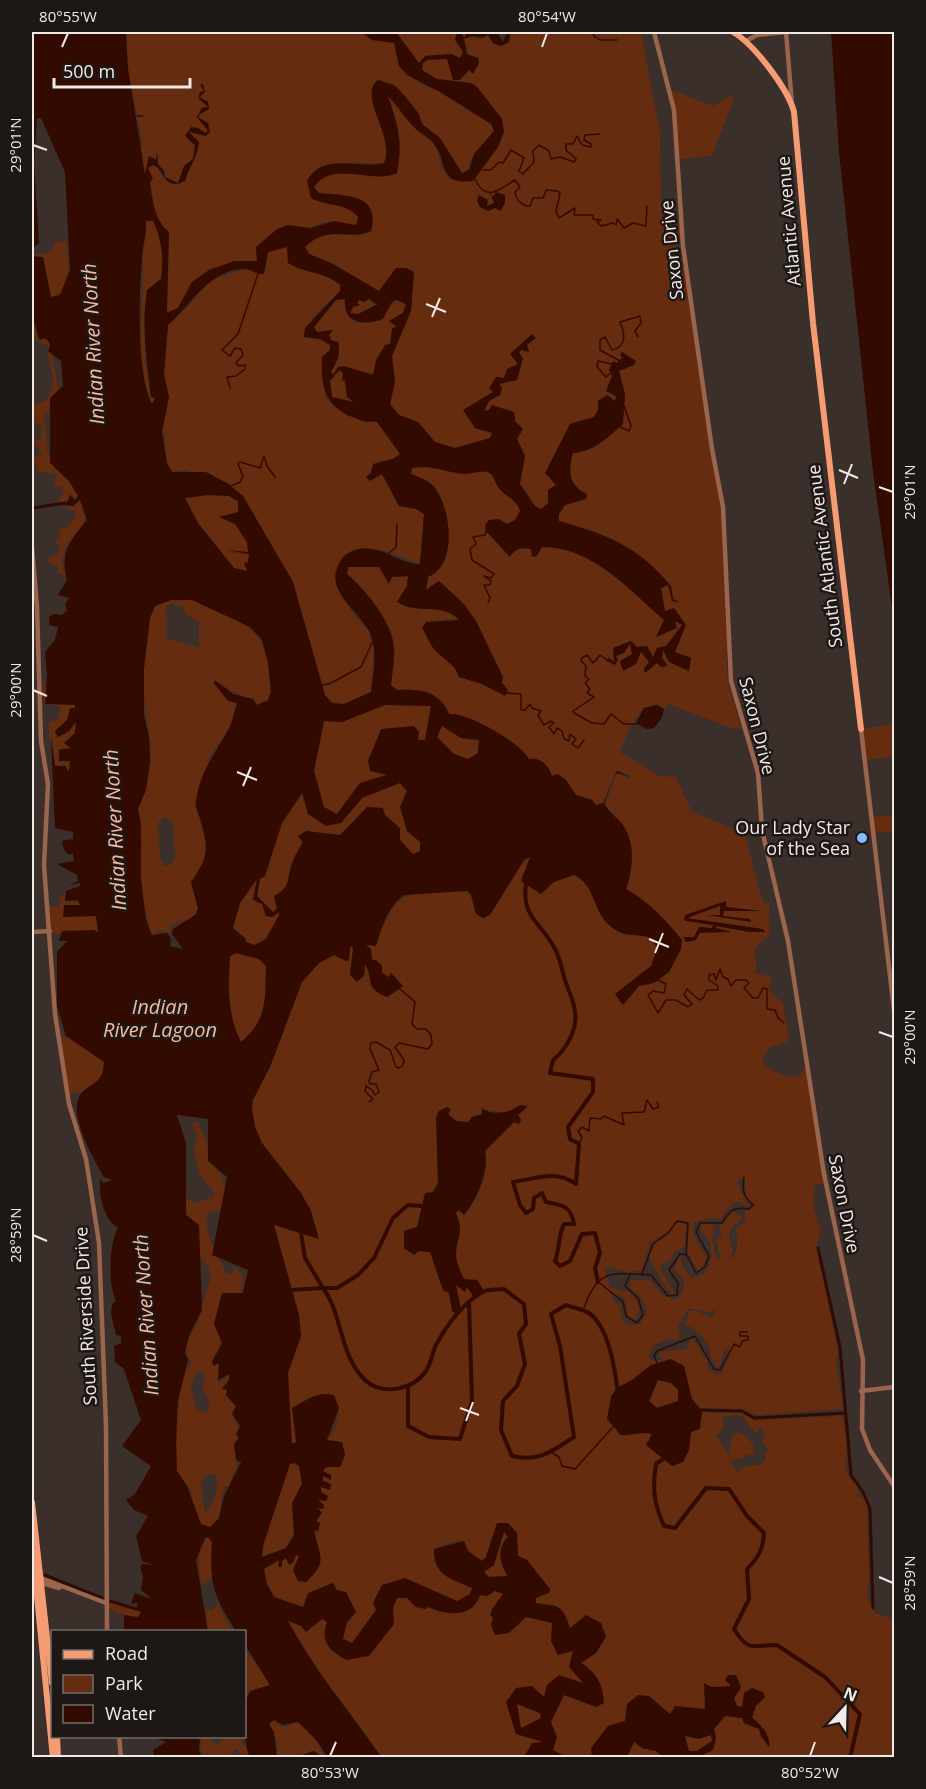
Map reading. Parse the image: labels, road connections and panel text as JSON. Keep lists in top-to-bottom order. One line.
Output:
{"streets":{"main road":["Atlantic Avenue","South Atlantic Avenue"],"street":["Saxon Drive","South Riverside Drive"]},"crossings":[["Atlantic Avenue","South Atlantic Avenue"]],"water":["Indian River North","Indian River Lagoon"],"places":["Our Lady Star of the Sea"],"legend":["Road","Park","Water"],"scale_bar":"500 m","north":"top","coordinates":["80°55'W","80°54'W","29°01'N","29°00'N","28°59'N","80°53'W","80°52'W"]}
